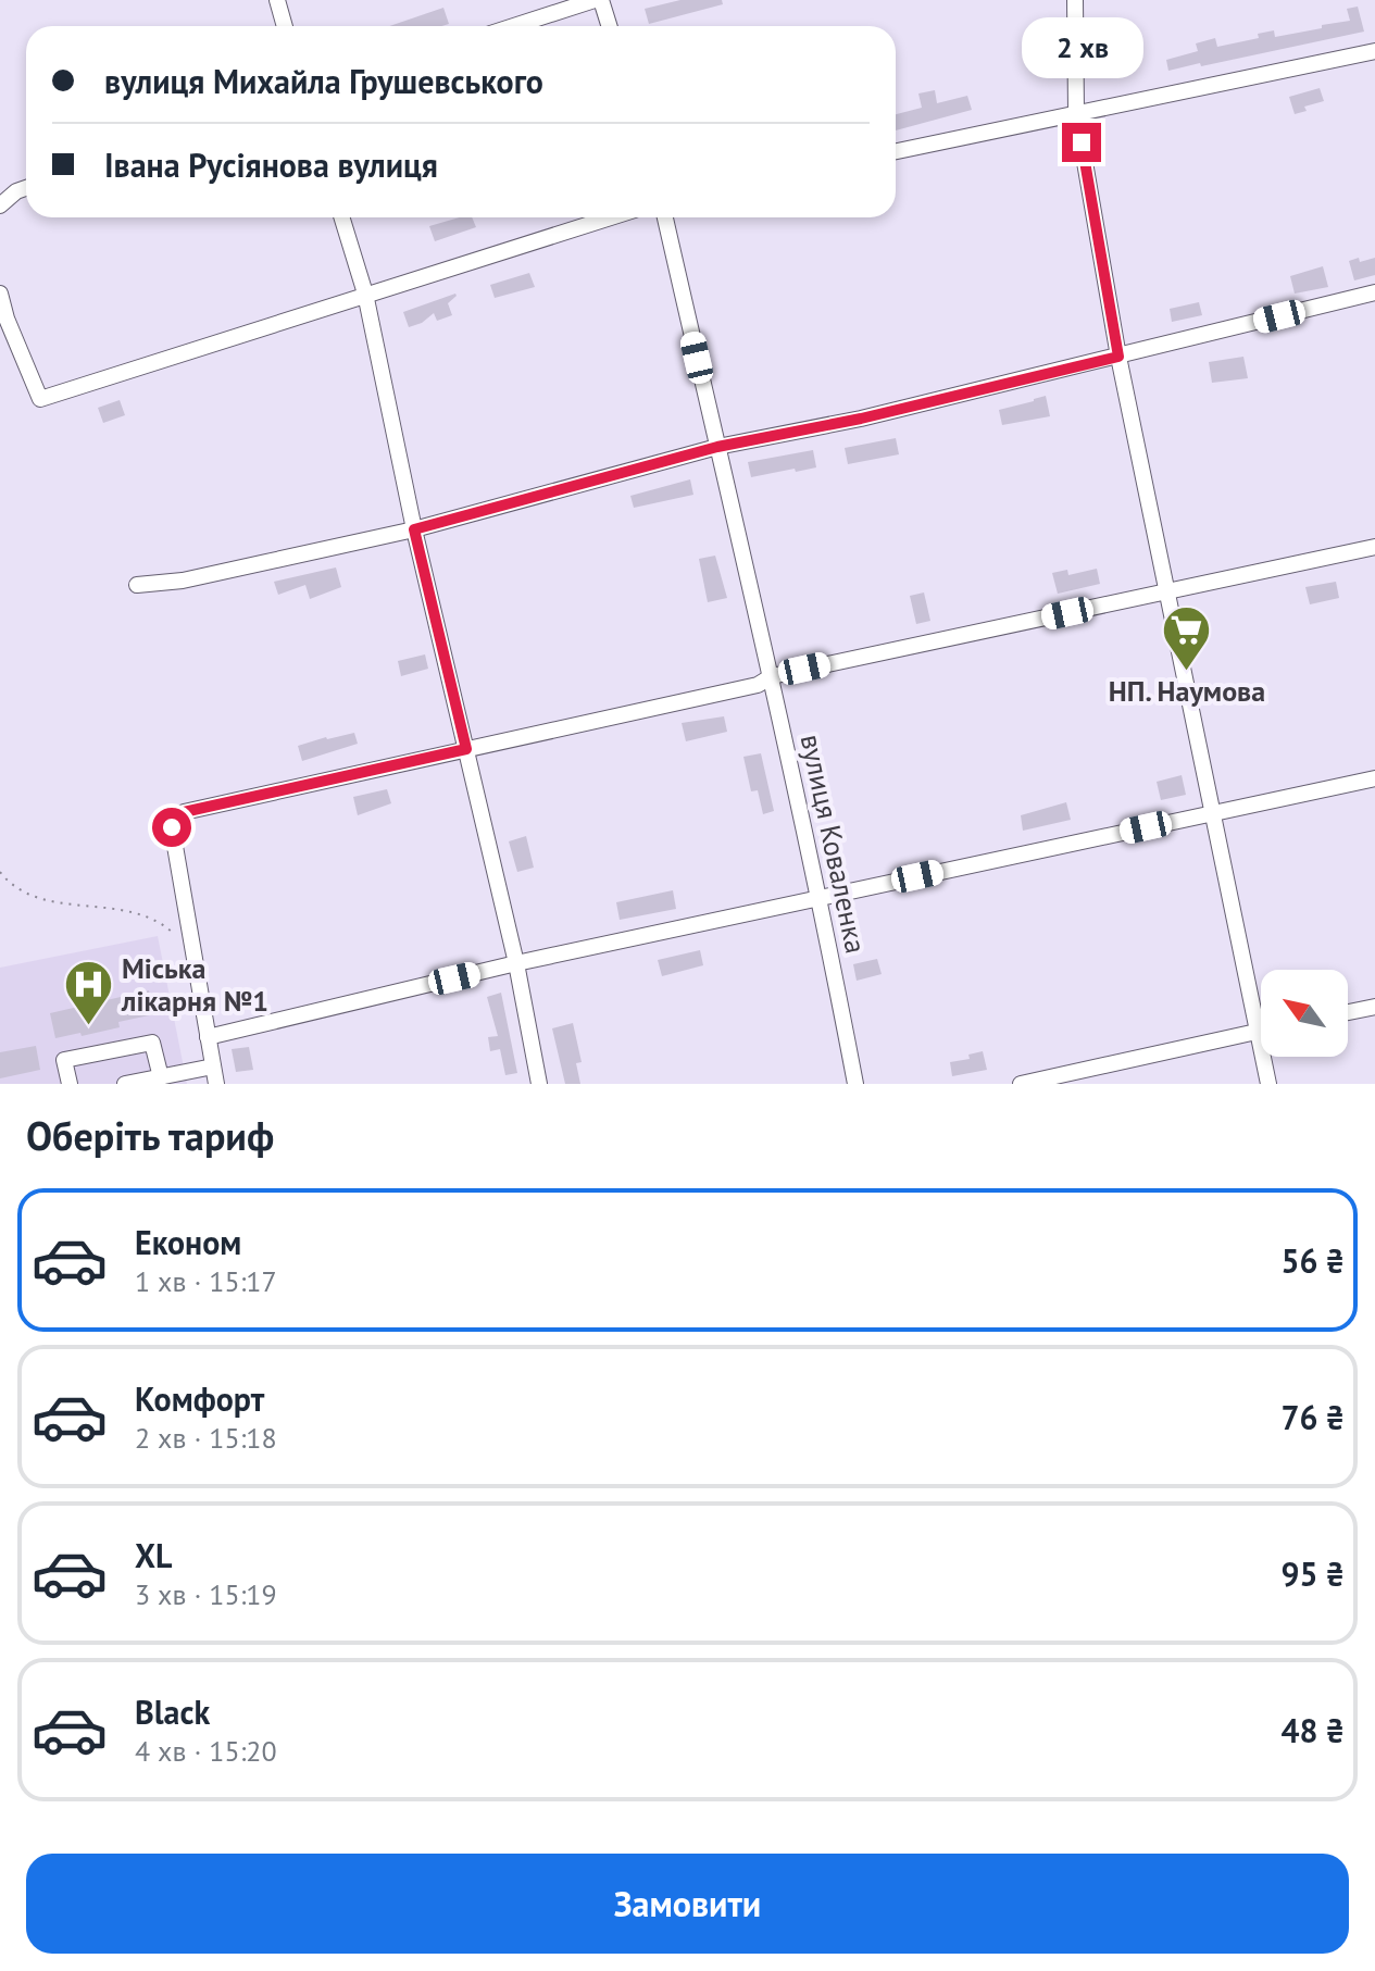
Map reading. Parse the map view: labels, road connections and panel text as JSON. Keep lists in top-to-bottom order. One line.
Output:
{"streets":{"street":["вулиця Коваленка"]},"places":{"supermarket":["НП. Наумова"],"hospital":["Міська лікарня №1"]},"north":"top left","page":{"bubble":"2 хв","banner":["вулиця Михайла Грушевського","Івана Русіянова вулиця"],"heading":"Оберіть тариф","list":[{"name":"Економ","note":"1 хв · 15:17","value":"56 ₴"},{"name":"Комфорт","note":"2 хв · 15:18","value":"76 ₴"},{"name":"XL","note":"3 хв · 15:19","value":"95 ₴"},{"name":"Black","note":"4 хв · 15:20","value":"48 ₴"}],"buttons":"Замовити"}}
